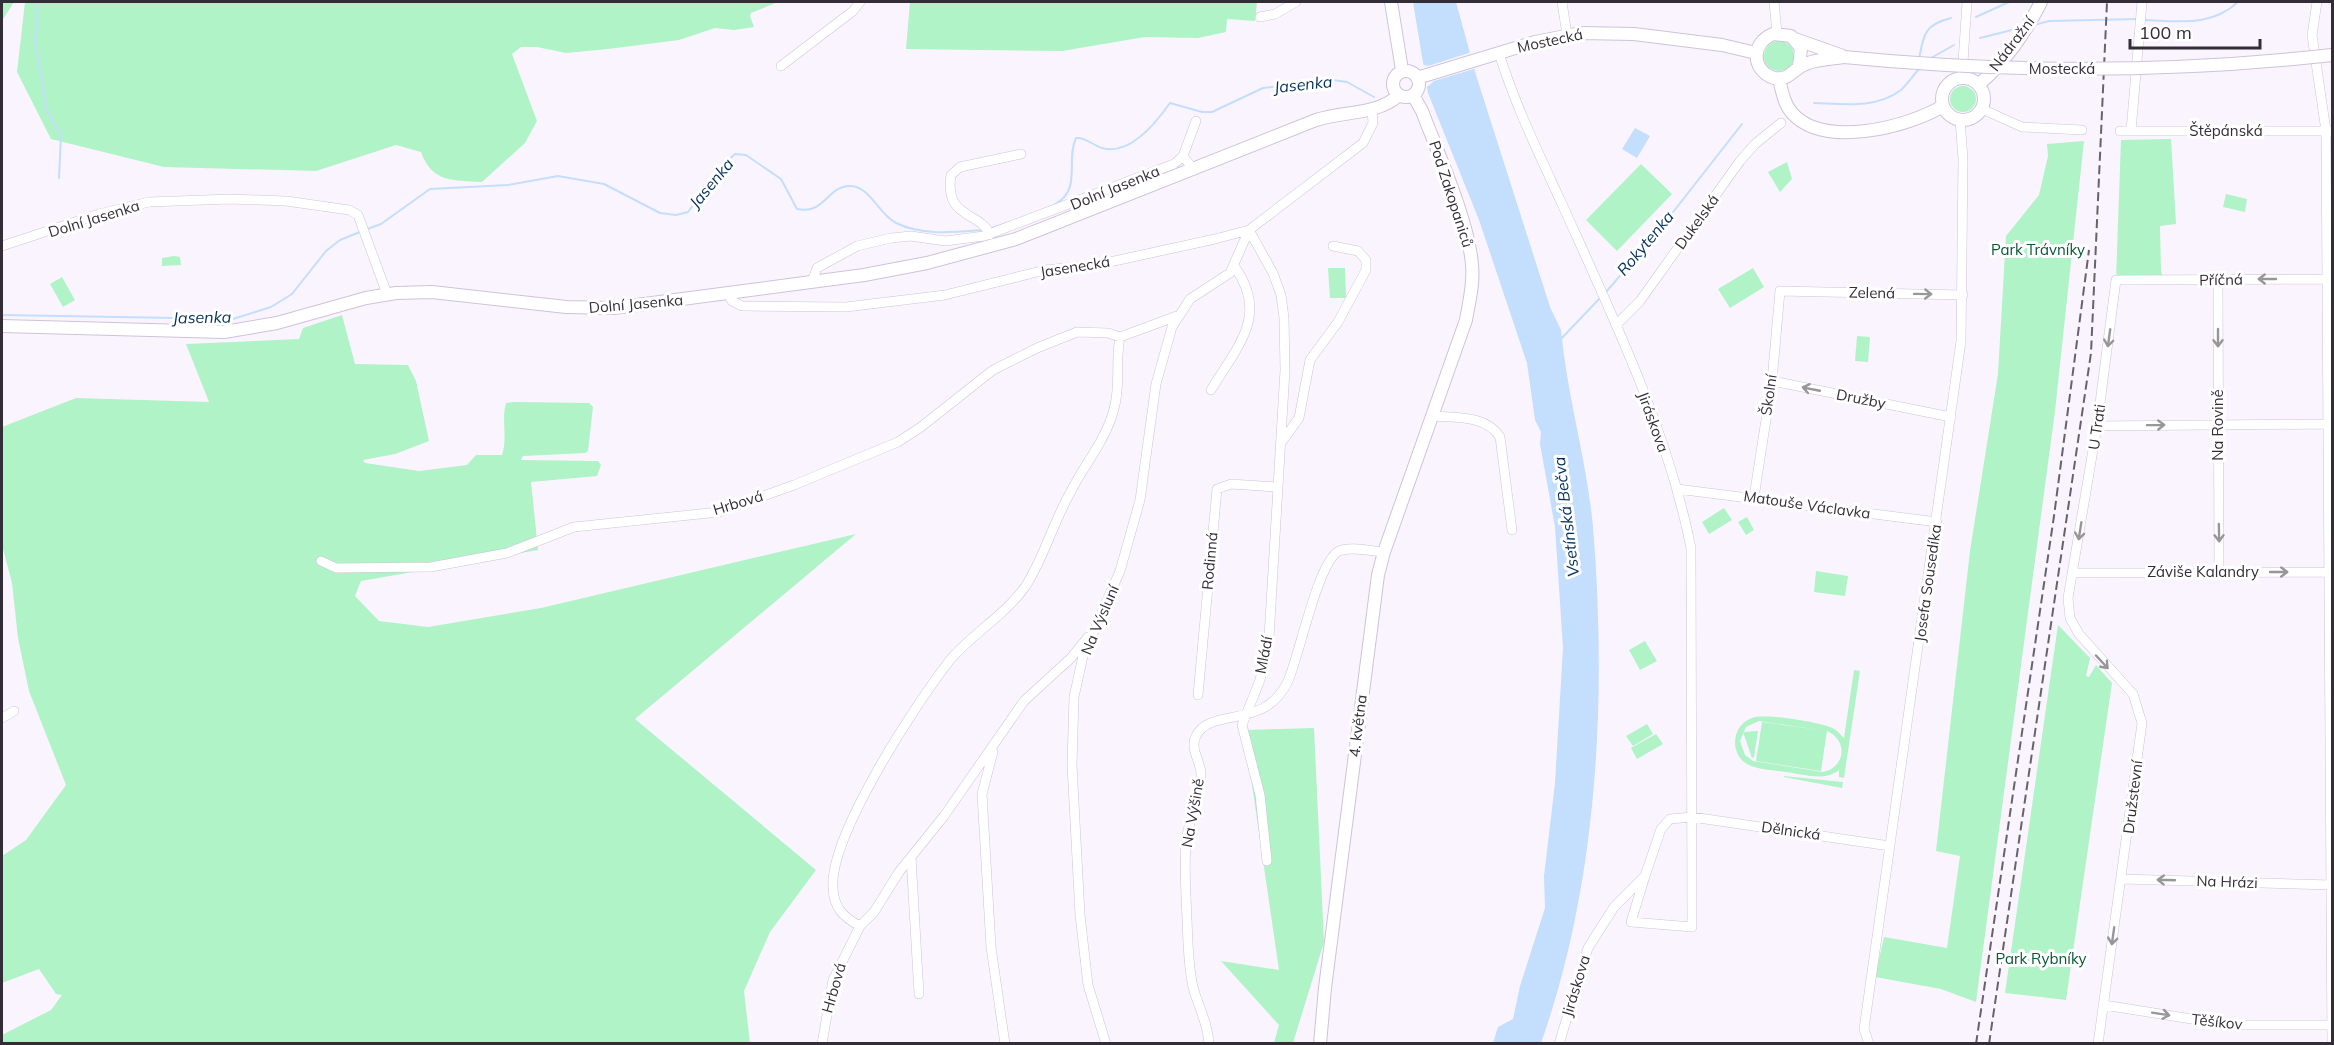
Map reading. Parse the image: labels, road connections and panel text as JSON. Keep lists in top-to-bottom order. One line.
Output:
{"streets":{"street":["Mostecká","Nádražní","Štěpánská","Dolní Jasenka","Pod Zakopaniců","Dukelská","Jasenecká","Příčná","Zelená","Školní","Družby","Jiráskova","Na Rovině","U Trati","Hrbová","Matouše Václavka","Rodinná","Záviše Kalandry","Josefa Sousedíka","Na Výsluní","Mládí","4. května","Družstevní","Na Výšině","Dělnická","Na Hrázi","Těšíkov"]},"crossings":[["Mostecká","Dolní Jasenka"],["Mostecká","Pod Zakopaniců"],["Mostecká","Jiráskova"],["Nádražní","Josefa Sousedíka"],["Dolní Jasenka","Pod Zakopaniců"],["Dolní Jasenka","Jasenecká"],["Pod Zakopaniců","4. května"],["Dukelská","Jiráskova"],["Jasenecká","Na Výsluní"],["Jasenecká","Mládí"],["Příčná","Na Rovině"],["Příčná","U Trati"],["Zelená","Školní"],["Zelená","Josefa Sousedíka"],["Školní","Družby"],["Školní","Matouše Václavka"],["Družby","Josefa Sousedíka"],["Jiráskova","Matouše Václavka"],["Jiráskova","Dělnická"],["Na Rovině","Záviše Kalandry"],["U Trati","Záviše Kalandry"],["U Trati","Družstevní"],["Hrbová","Na Výsluní"],["Matouše Václavka","Josefa Sousedíka"],["Rodinná","Mládí"],["Záviše Kalandry","Družstevní"],["Josefa Sousedíka","Dělnická"],["Na Výsluní","Mládí"],["Mládí","Na Výšině"],["4. května","Na Výšině"],["Družstevní","Na Hrázi"],["Družstevní","Těšíkov"]],"one_way":["Příčná","Zelená","Družby","Na Rovině","U Trati","Záviše Kalandry","Družstevní","Na Hrázi","Těšíkov"],"water":["Jasenka","Rokytenka","Vsetínská Bečva"],"parks":["Park Trávníky","Park Rybníky"],"scale_bar":"100 m"}
